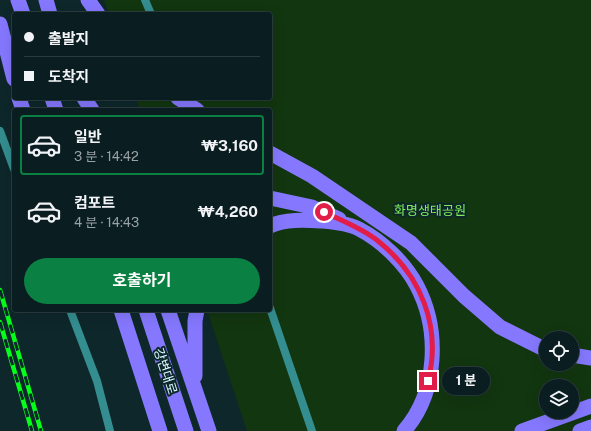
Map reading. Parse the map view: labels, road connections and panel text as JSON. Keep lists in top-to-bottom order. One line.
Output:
{"streets":{"highway":["강변대로"]},"parks":["화명생태공원"],"page":{"banner":["출발지","도착지"],"list":[{"name":"일반","note":"3 분 · 14:42","value":"₩3,160"},{"name":"컴포트","note":"4 분 · 14:43","value":"₩4,260"}],"buttons":"호출하기","bubble":"1 분"}}
